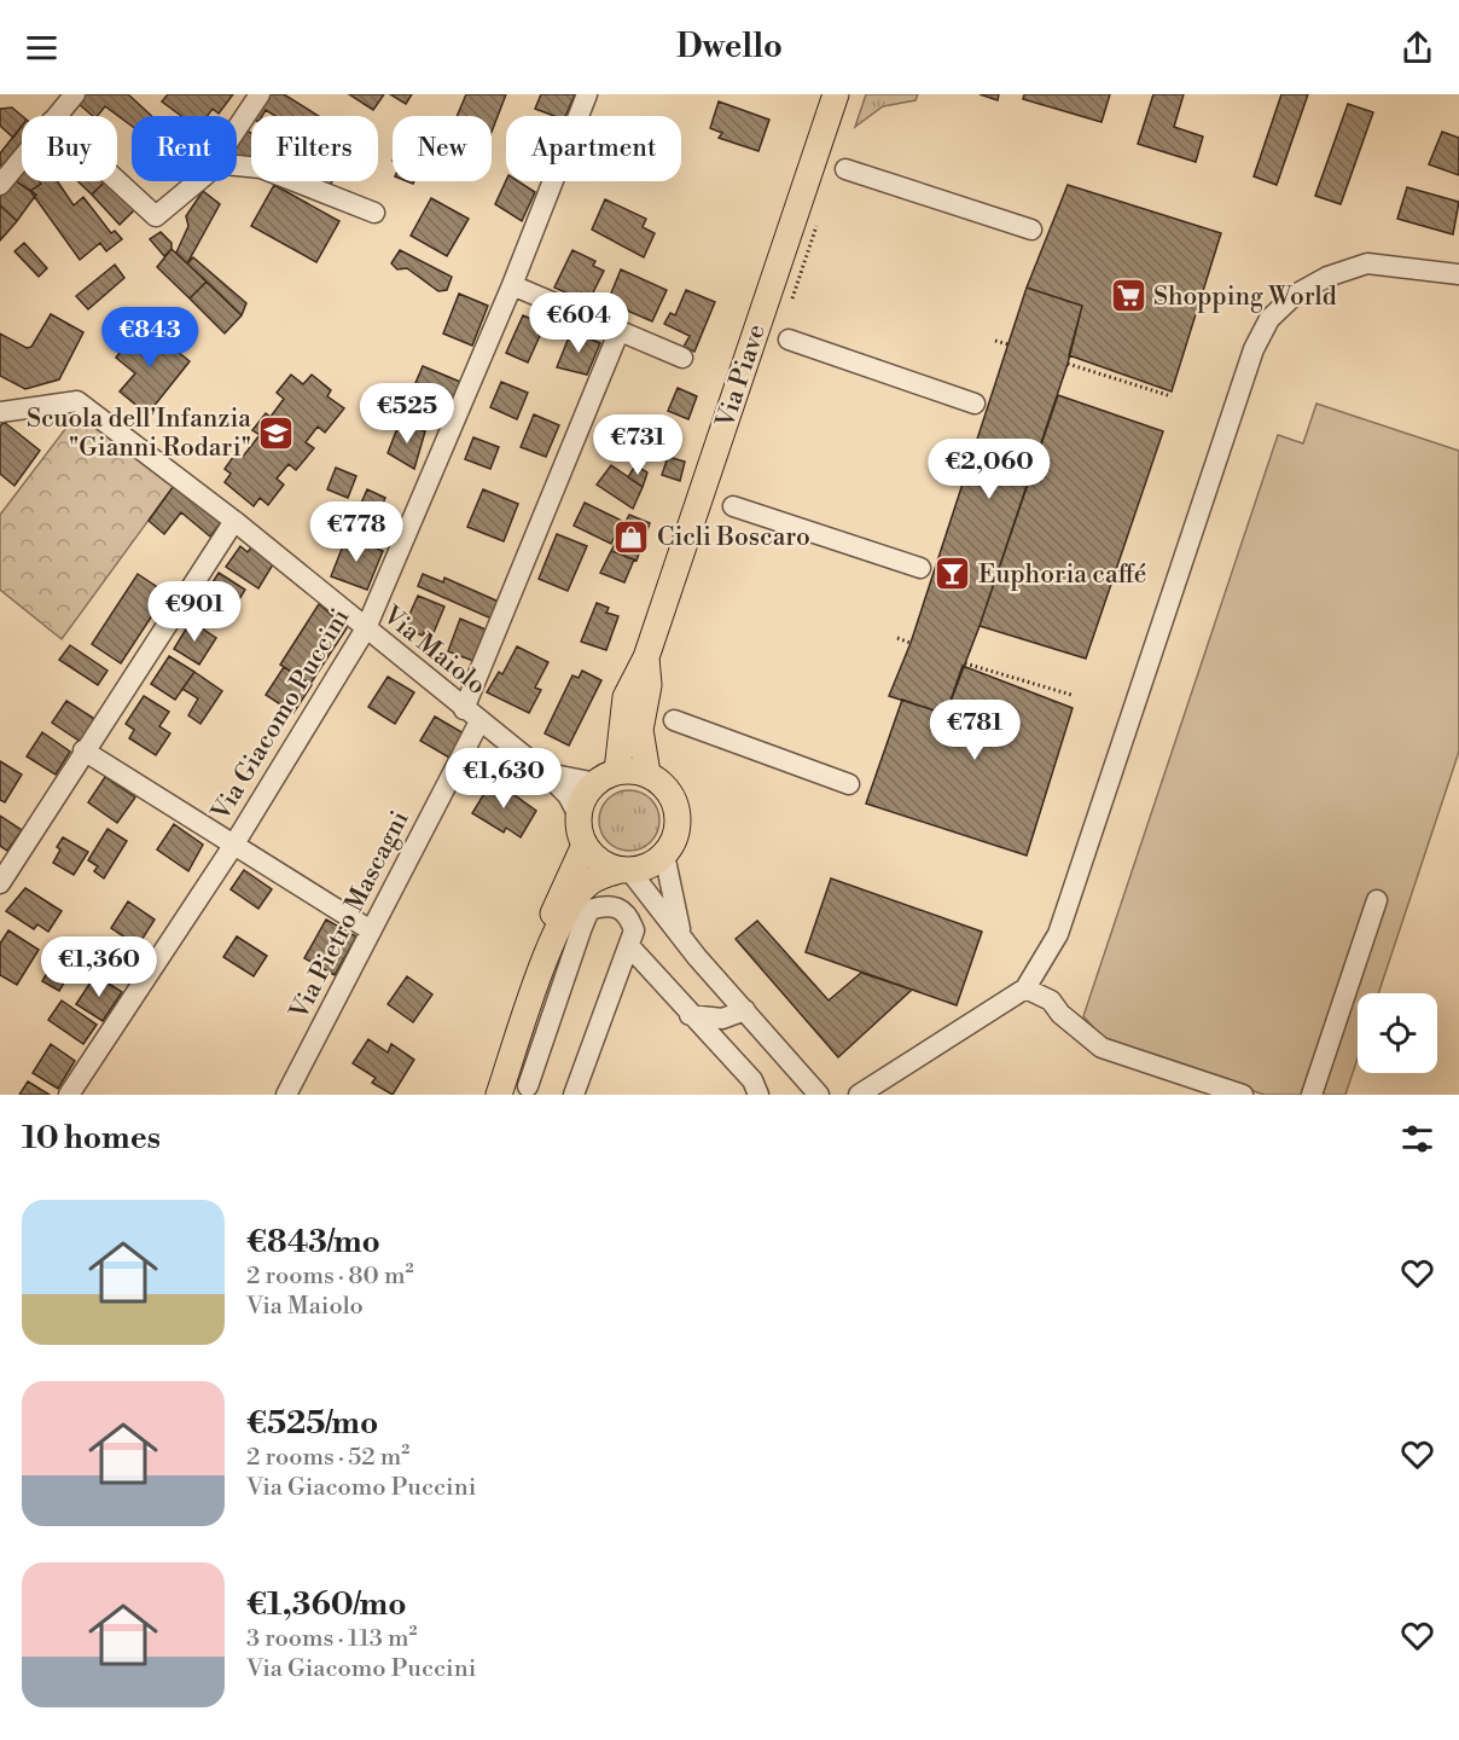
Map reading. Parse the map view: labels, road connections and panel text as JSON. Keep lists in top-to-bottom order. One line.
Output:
{"streets":{"main road":["Via Piave"],"street":["Via Maiolo","Via Giacomo Puccini","Via Pietro Mascagni"]},"crossings":[["Via Piave","Via Maiolo"],["Via Maiolo","Via Giacomo Puccini"],["Via Maiolo","Via Pietro Mascagni"]],"places":{"supermarket":["Shopping World"],"school or university":["Scuola dell'Infanzia \"Gianni Rodari\""],"shop":["Cicli Boscaro"],"bar":["Euphoria caffé"]},"page":{"header":"Dwello","chip":["Buy","Rent","Filters","New","Apartment"],"price":["€604","€843","€525","€731","€2,060","€778","€901","€781","€1,630","€1,360"],"heading":"10 homes","list":[{"name":"€843/mo","note":"2 rooms · 80 m² · Via Maiolo"},{"name":"€525/mo","note":"2 rooms · 52 m² · Via Giacomo Puccini"},{"name":"€1,360/mo","note":"3 rooms · 113 m² · Via Giacomo Puccini"}]}}
